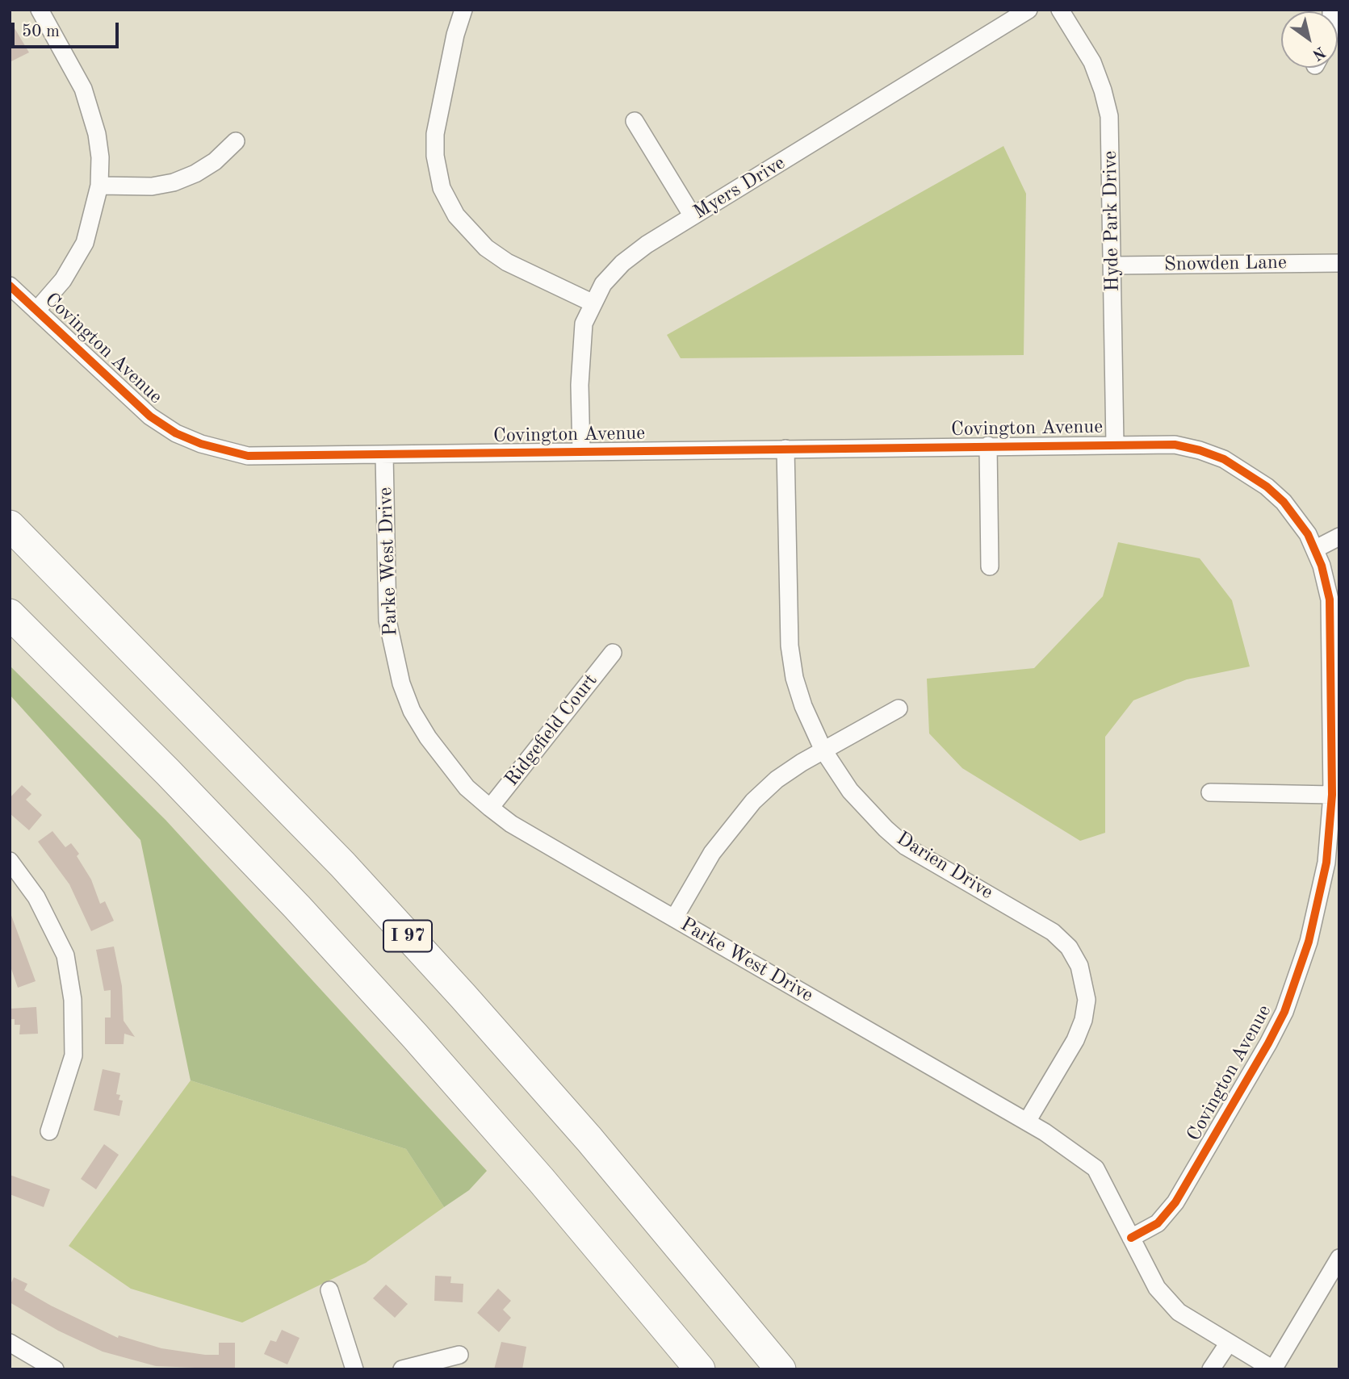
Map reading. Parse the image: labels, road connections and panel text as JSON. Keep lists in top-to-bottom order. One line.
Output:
{"streets":{"highway":["I 97"],"street":["Myers Drive","Hyde Park Drive","Snowden Lane","Covington Avenue","Parke West Drive","Ridgefield Court","Darien Drive"]},"crossings":[["Myers Drive","Covington Avenue"],["Hyde Park Drive","Snowden Lane"],["Hyde Park Drive","Covington Avenue"],["Covington Avenue","Parke West Drive"],["Covington Avenue","Darien Drive"],["Parke West Drive","Ridgefield Court"],["Parke West Drive","Darien Drive"]],"scale_bar":"50 m","north":"bottom right"}
